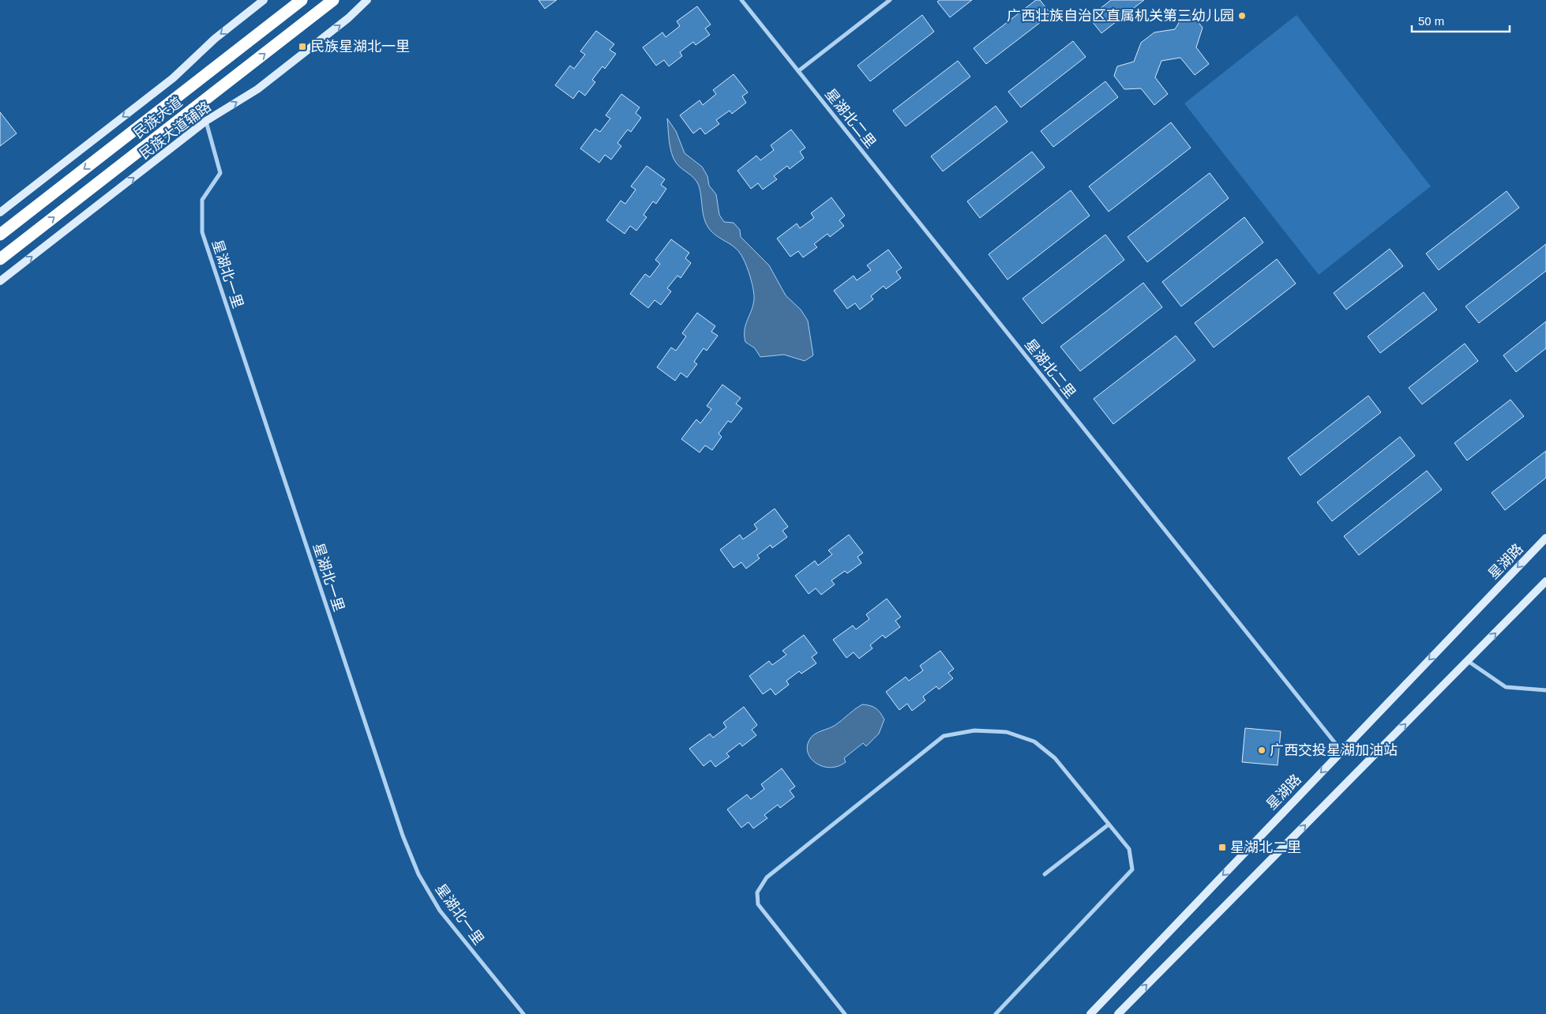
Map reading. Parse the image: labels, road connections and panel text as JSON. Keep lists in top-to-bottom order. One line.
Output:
{"streets":{"highway":["民族大道"],"main road":["民族大道辅路","星湖路"],"street":["星湖北二里","星湖北一里"]},"crossings":[["星湖北二里","星湖路"],["民族大道辅路","星湖北一里"]],"places":{"other":["广西壮族自治区直属机关第三幼儿园","广西交投星湖加油站"],"transit":["民族星湖北一里","星湖北二里"]},"scale_bar":"50 m"}
